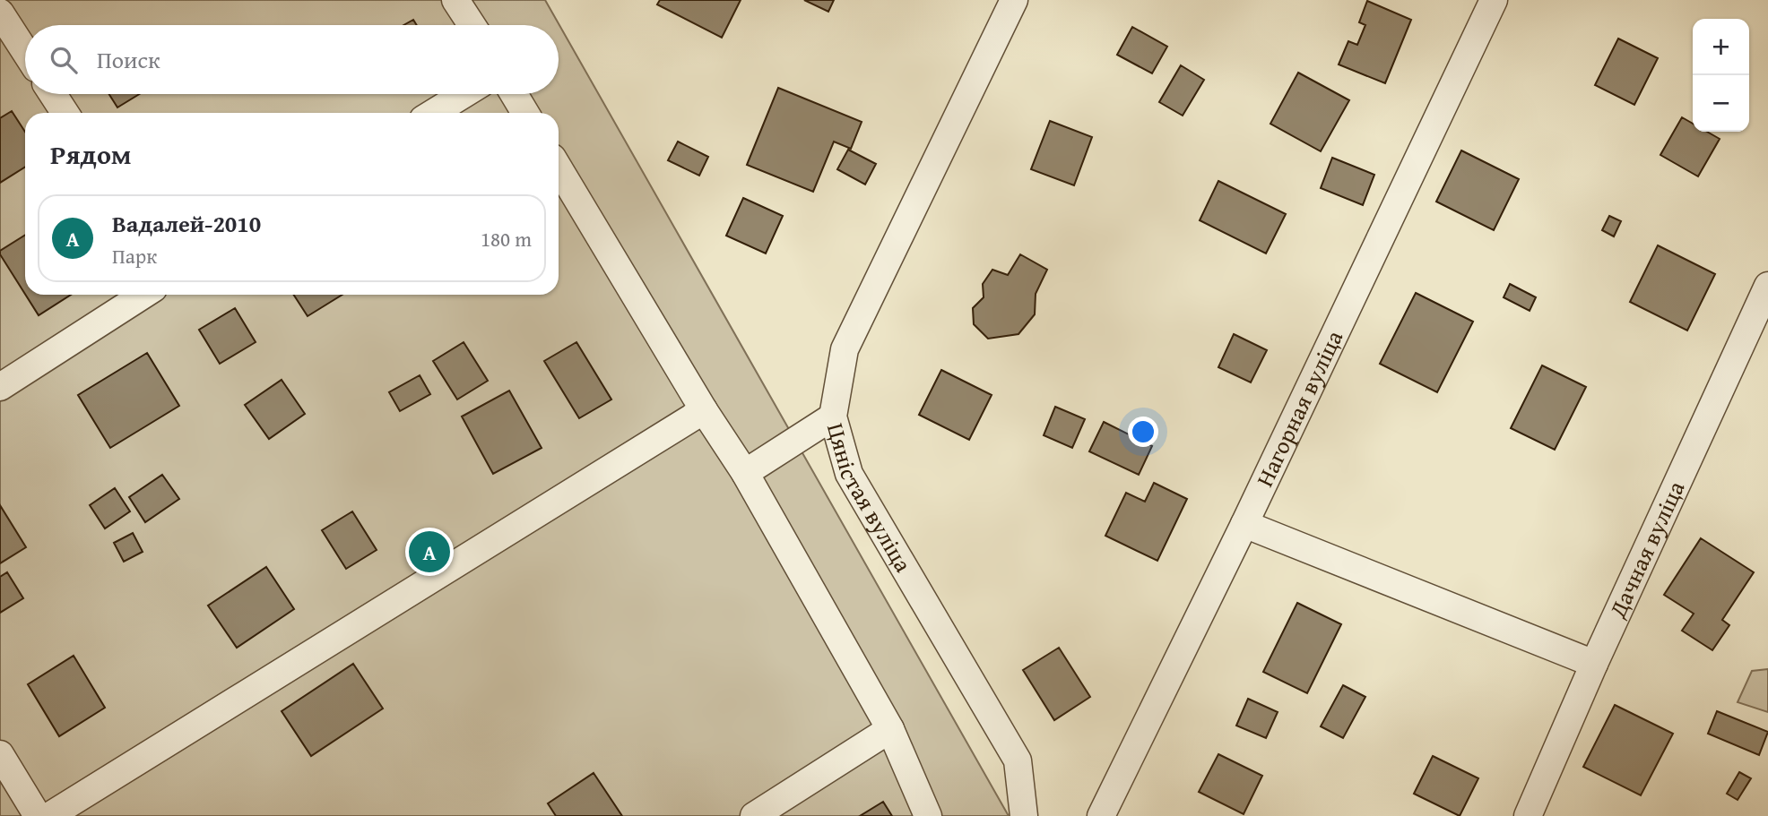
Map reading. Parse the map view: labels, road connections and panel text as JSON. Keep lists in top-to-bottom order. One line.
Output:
{"streets":{"street":["Нагорная вуліца","Цяністая вуліца","Дачная вуліца"]},"page":{"map_buttons":["+","−"],"search":"Поиск","heading":"Рядом","list":[{"mark":"A","name":"Вадалей-2010","note":"Парк","value":"180 m"}],"pins":"A"}}
